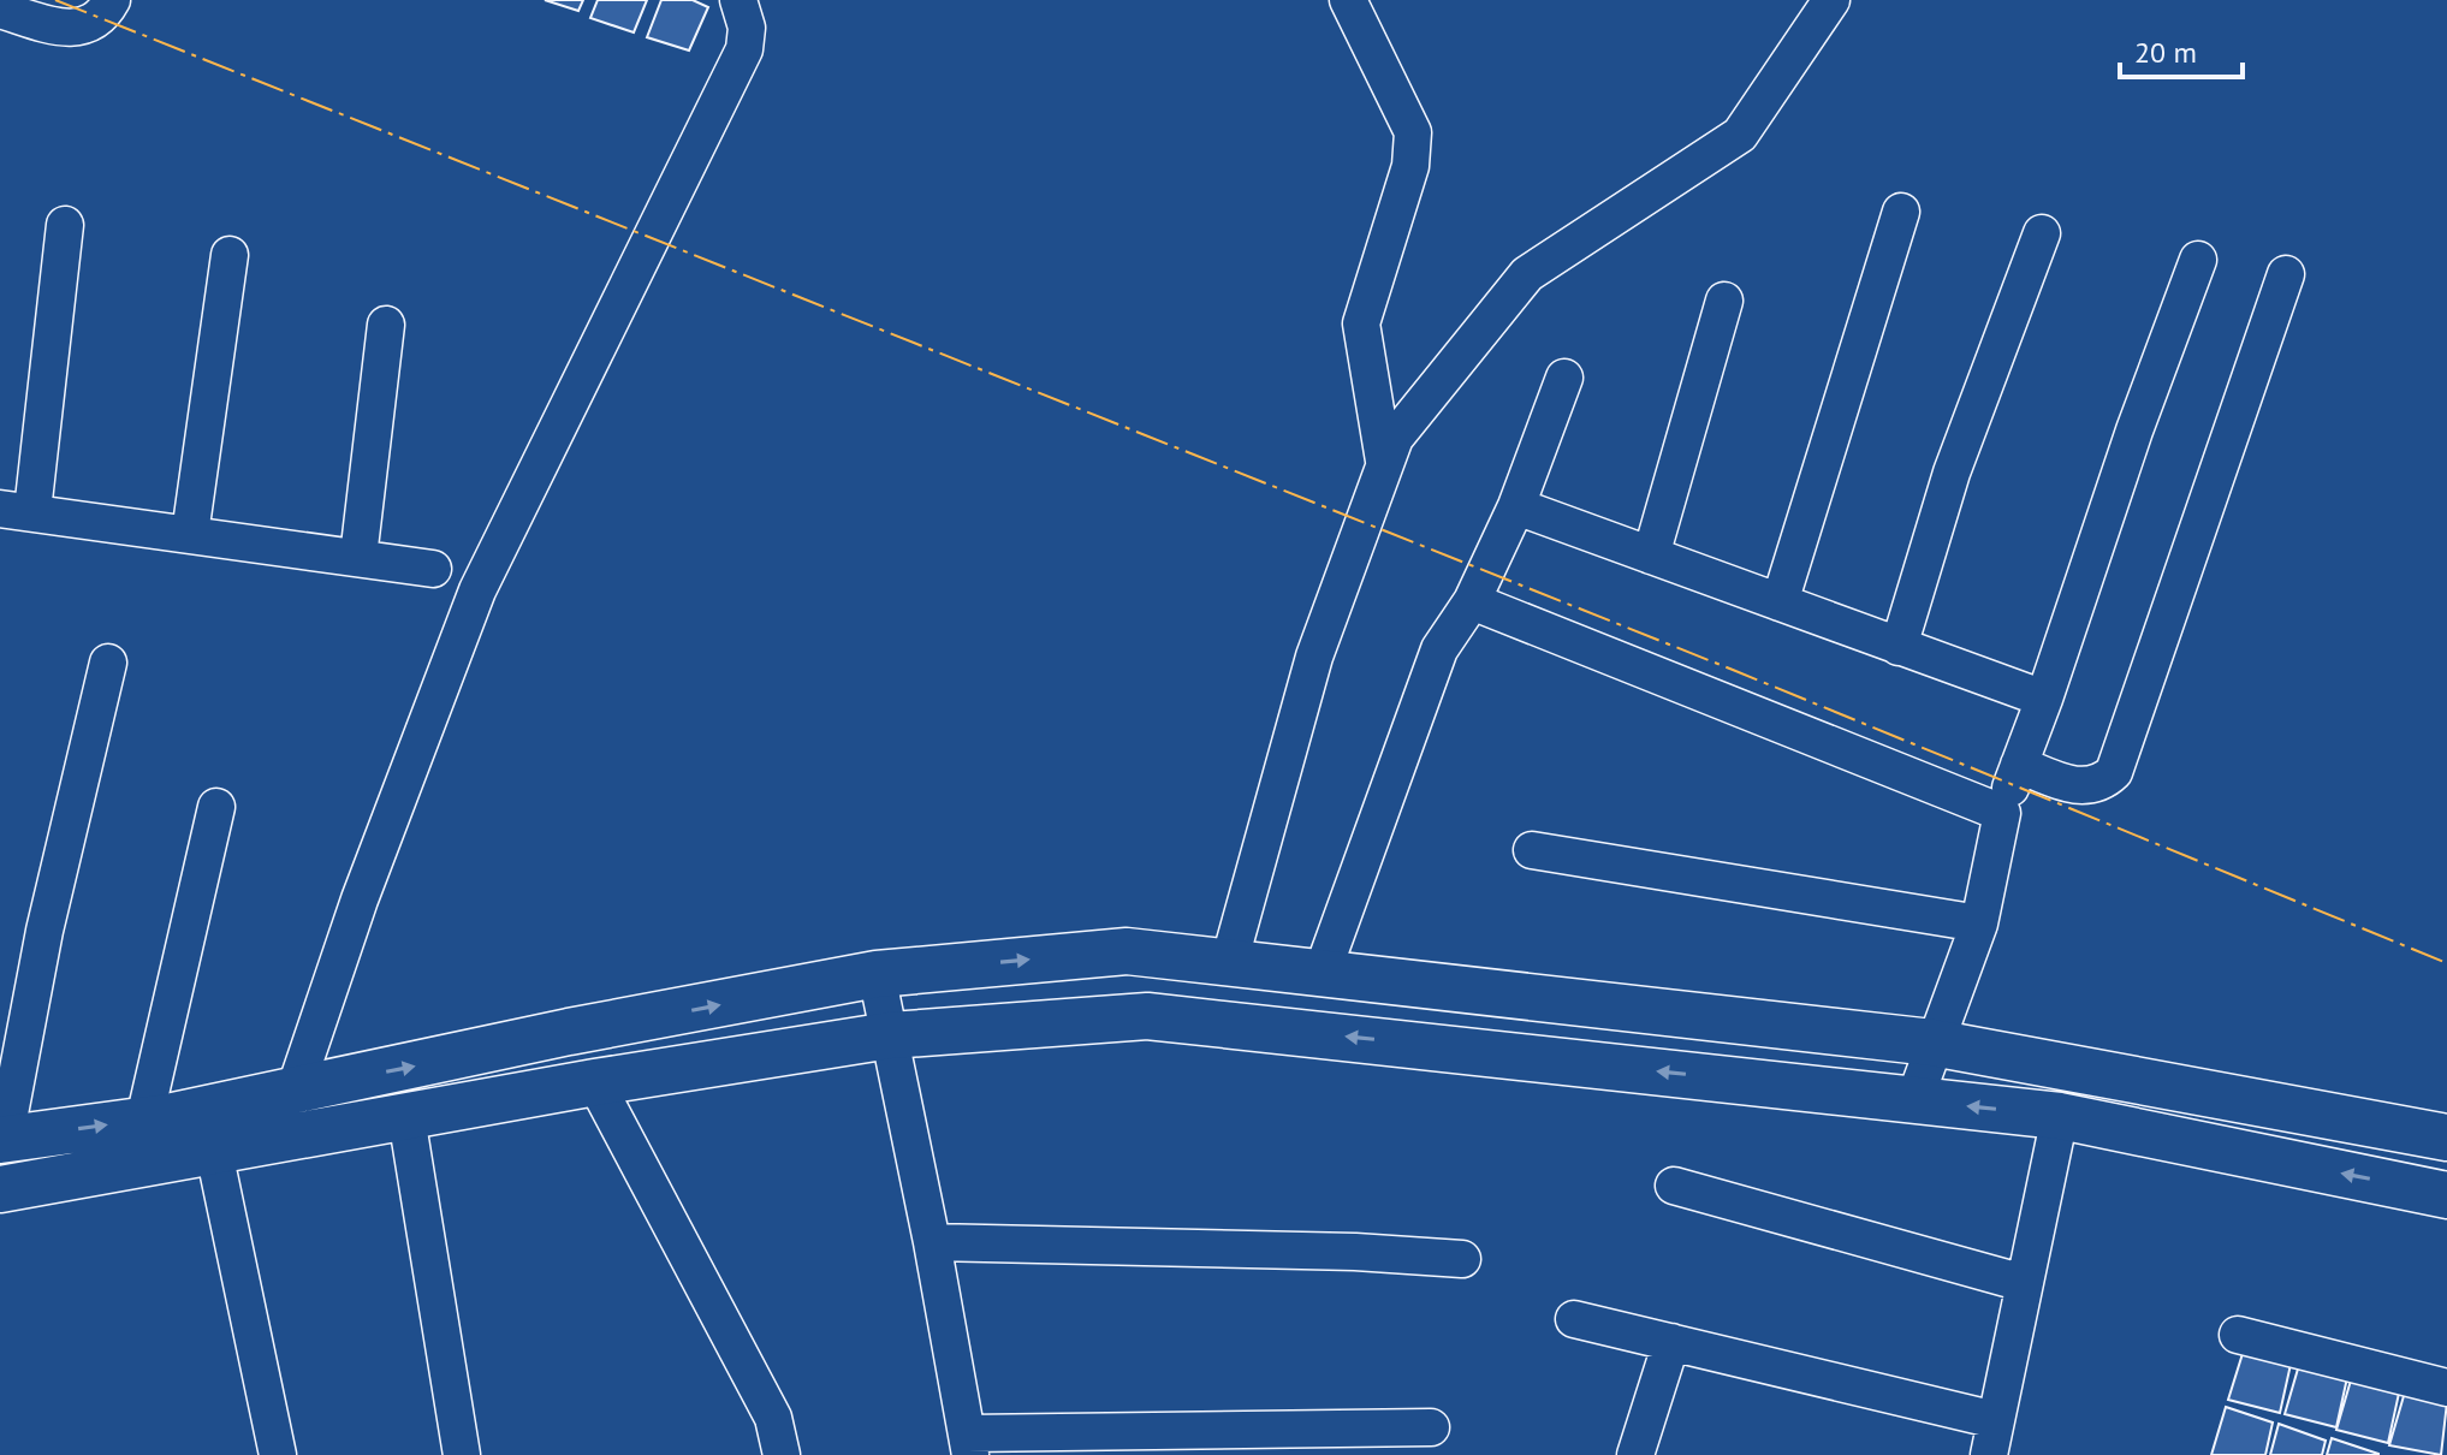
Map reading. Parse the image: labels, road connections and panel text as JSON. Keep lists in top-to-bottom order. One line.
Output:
{"scale_bar":"20 m"}
